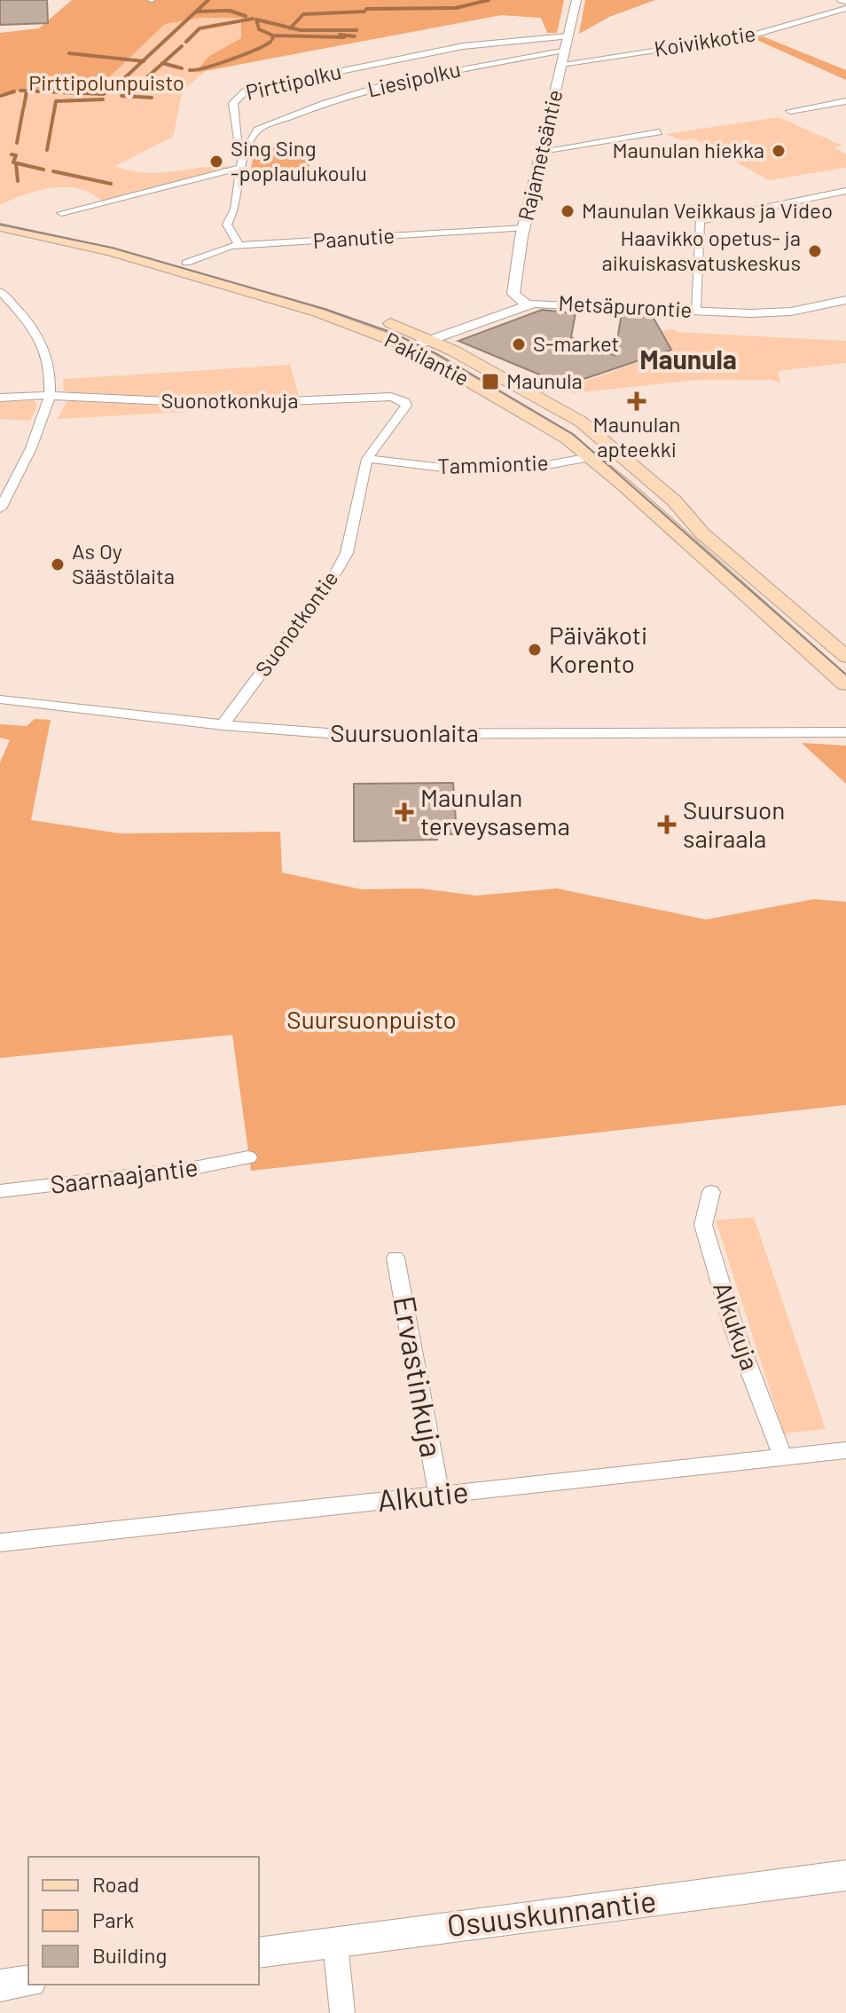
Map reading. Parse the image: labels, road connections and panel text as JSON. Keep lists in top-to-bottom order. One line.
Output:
{"streets":{"main road":["Pakilantie"],"street":["Koivikkotie","Liesipolku","Pirttipolku","Rajametsäntie","Paanutie","Metsäpurontie","Suonotkonkuja","Tammiontie","Suonotkontie","Suursuonlaita","Saarnaajantie","Alkukuja","Ervastinkuja","Alkutie","Osuuskunnantie"]},"crossings":[["Koivikkotie","Rajametsäntie"],["Liesipolku","Pirttipolku"],["Liesipolku","Rajametsäntie"],["Pirttipolku","Rajametsäntie"],["Pirttipolku","Paanutie"],["Rajametsäntie","Paanutie"],["Rajametsäntie","Metsäpurontie"],["Paanutie","Pakilantie"],["Metsäpurontie","Pakilantie"],["Pakilantie","Tammiontie"],["Suonotkonkuja","Suonotkontie"],["Tammiontie","Suonotkontie"],["Suonotkontie","Suursuonlaita"],["Alkukuja","Alkutie"],["Ervastinkuja","Alkutie"]],"districts":["Maunula"],"parks":["Pirttipolunpuisto","Suursuonpuisto"],"places":{"other":["Maunulan hiekka","Sing Sing -poplaulukoulu","Maunulan Veikkaus ja Video","Haavikko opetus- ja aikuiskasvatuskeskus","S-market","As Oy Säästölaita","Päiväkoti Korento"],"transit":["Maunula"],"health":["Maunulan apteekki","Maunulan terveysasema","Suursuon sairaala"]},"legend":["Road","Park","Building"]}
